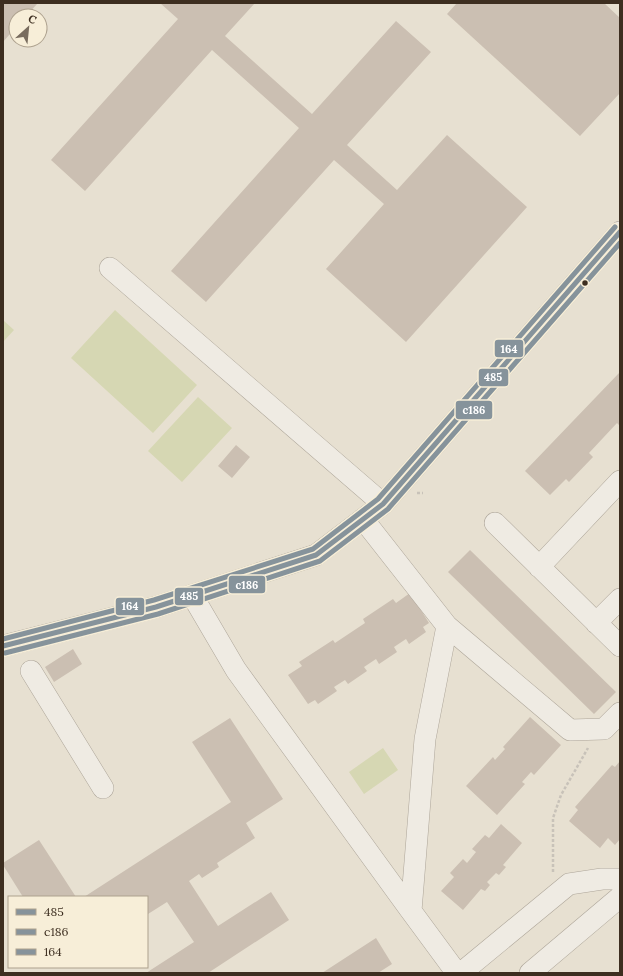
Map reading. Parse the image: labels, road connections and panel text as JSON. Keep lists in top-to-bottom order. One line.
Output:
{"lines":["transit line 164","transit line 485","transit line с186"],"legend":["485","с186","164"],"north":"top right"}
